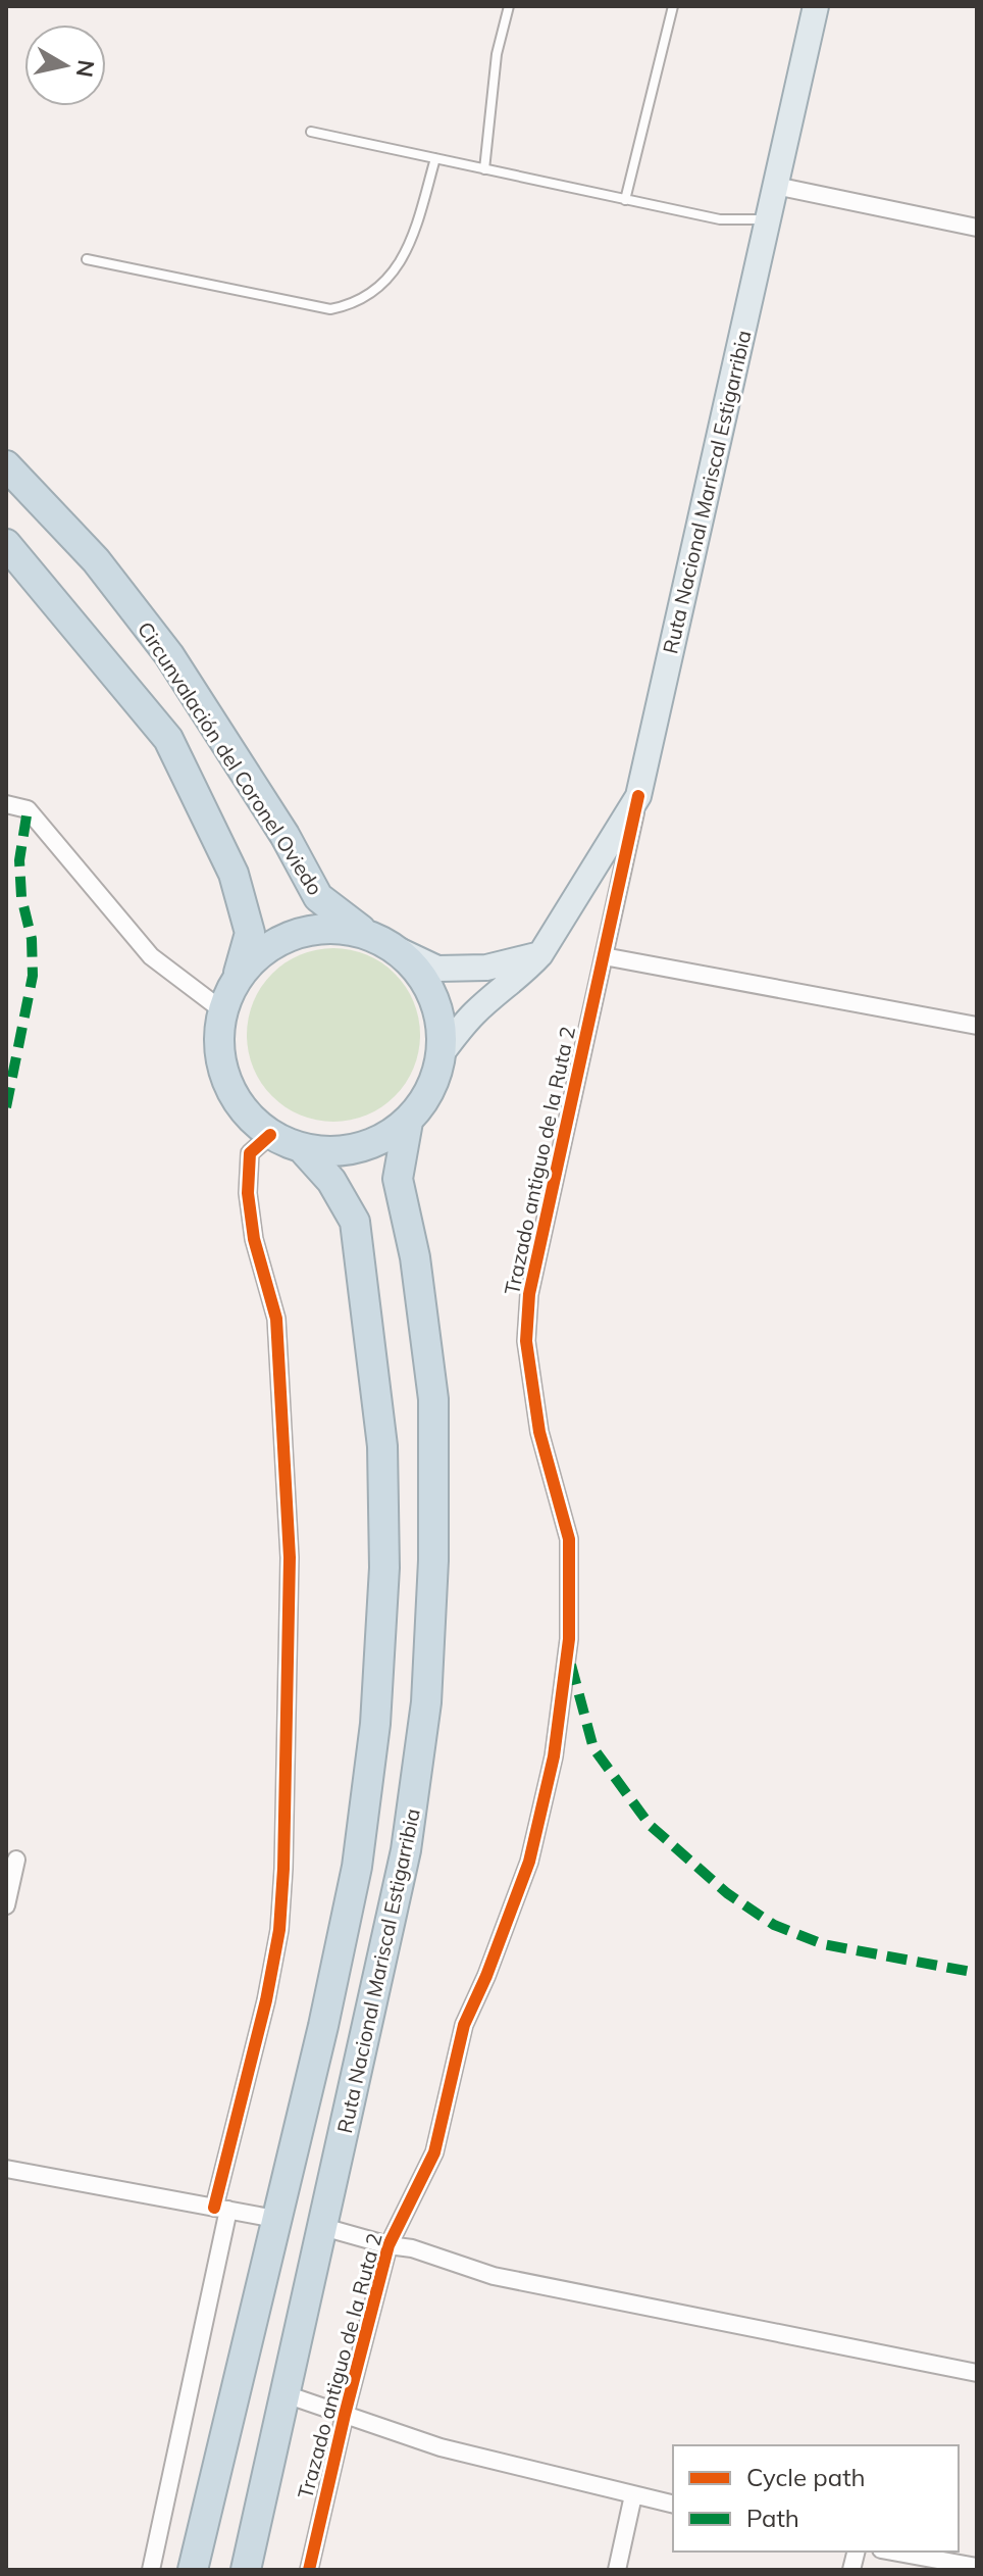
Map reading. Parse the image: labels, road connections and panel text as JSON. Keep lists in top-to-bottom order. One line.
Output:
{"streets":{"highway":["Ruta Nacional Mariscal Estigarribia","Circunvalación del Coronel Oviedo"],"street":["Trazado antiguo de la Ruta 2"]},"crossings":[["Ruta Nacional Mariscal Estigarribia","Circunvalación del Coronel Oviedo"],["Ruta Nacional Mariscal Estigarribia","Trazado antiguo de la Ruta 2"]],"legend":["Cycle path","Path"],"north":"right"}
